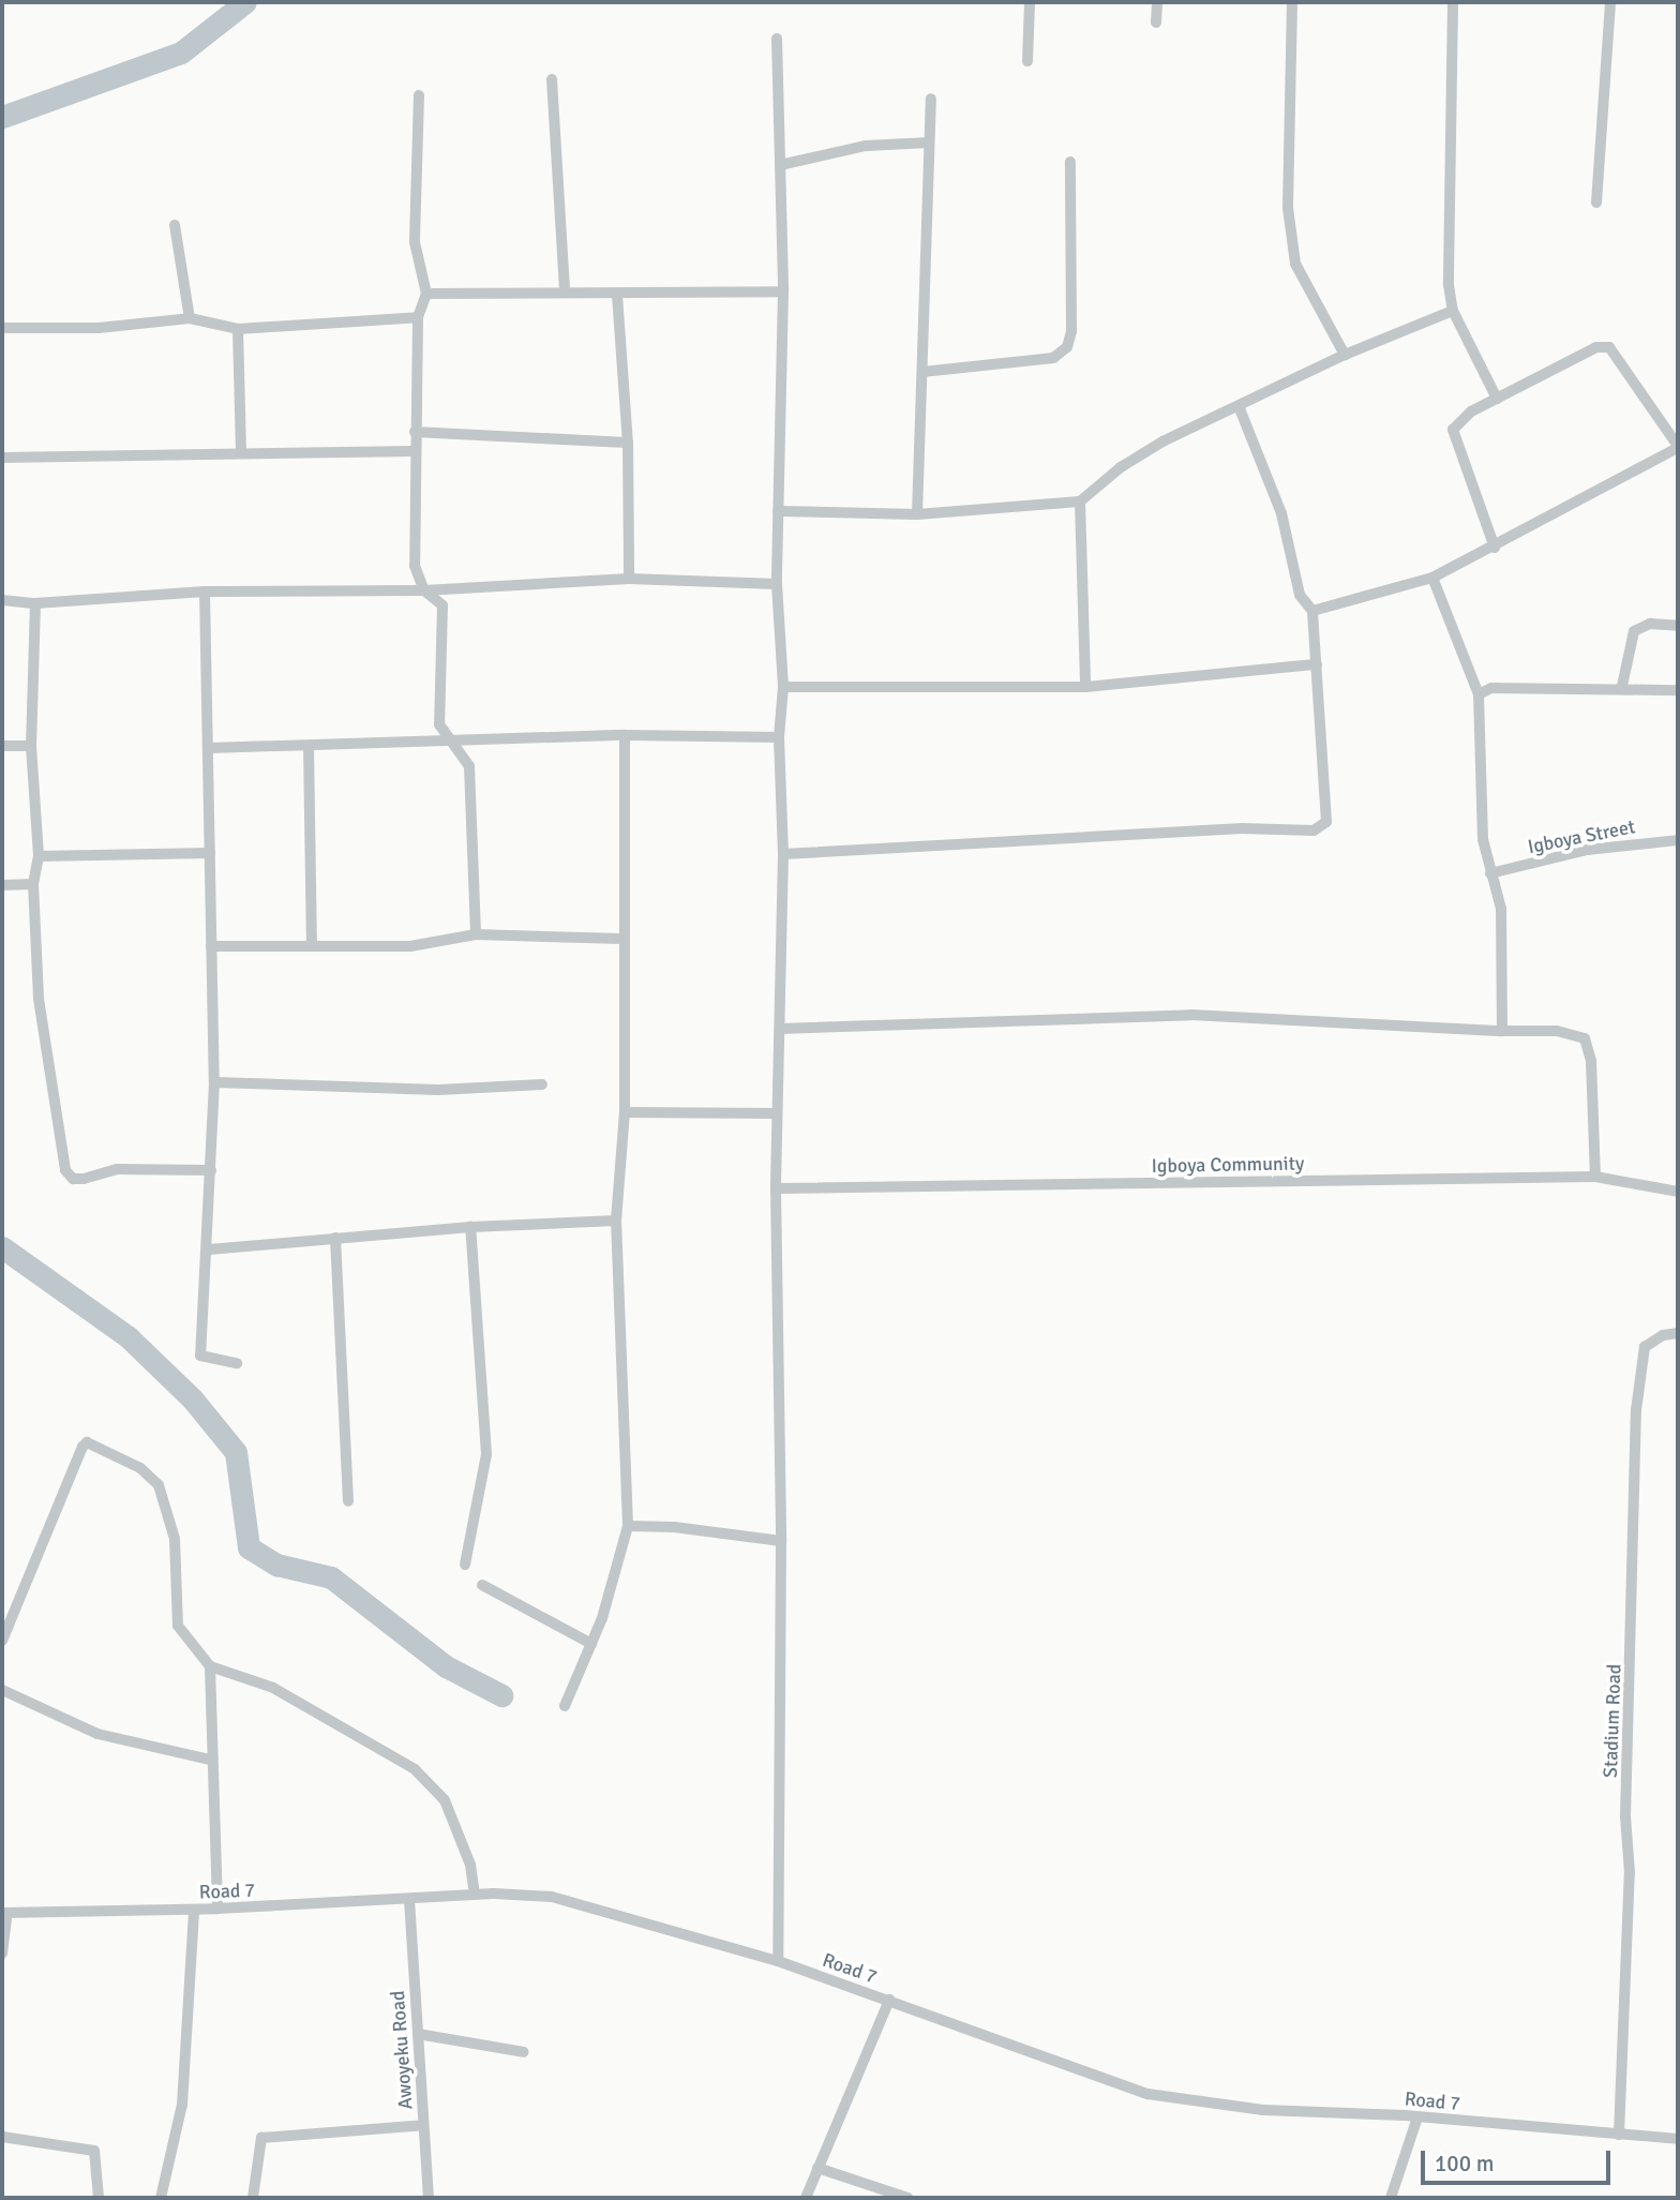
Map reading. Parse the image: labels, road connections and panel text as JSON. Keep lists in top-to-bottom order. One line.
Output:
{"streets":{"street":["Igboya Street","Igboya Community","Stadium Road","Road 7","Awoyeku Road"]},"crossings":[["Stadium Road","Road 7"],["Road 7","Awoyeku Road"]],"scale_bar":"100 m"}
